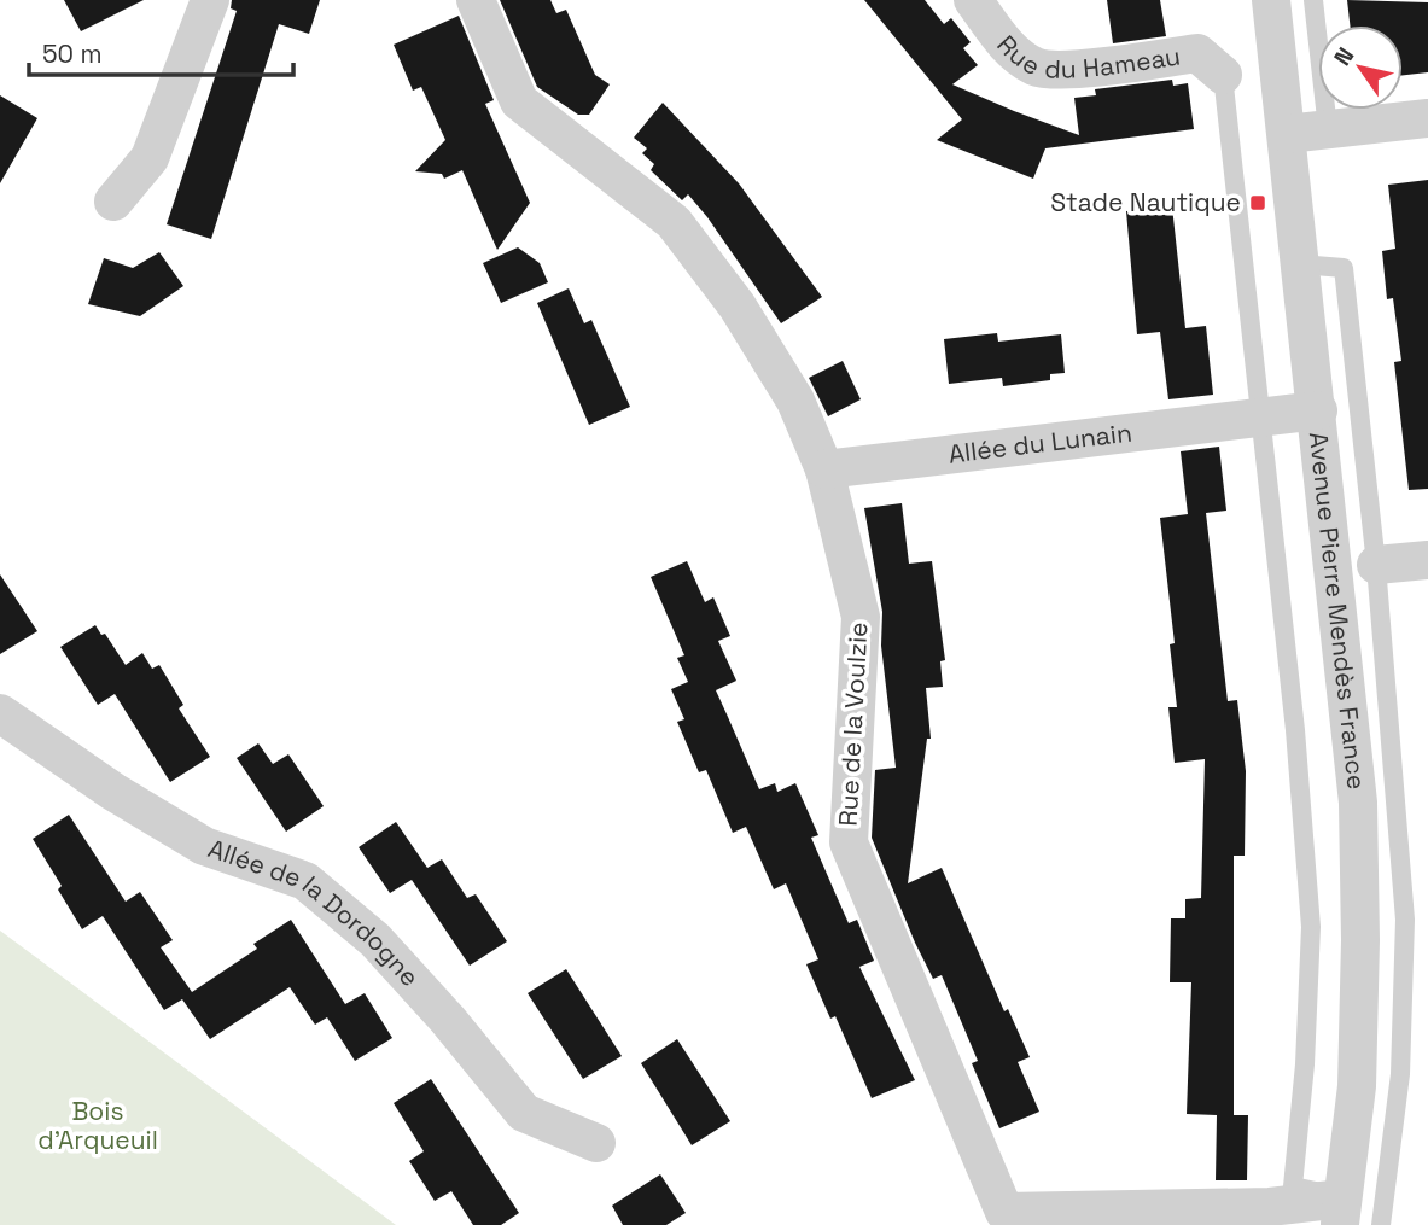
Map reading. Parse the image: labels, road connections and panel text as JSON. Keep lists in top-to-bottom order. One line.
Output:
{"streets":{"street":["Rue du Hameau","Allée du Lunain","Avenue Pierre Mendès France","Rue de la Voulzie","Allée de la Dordogne"]},"crossings":[["Allée du Lunain","Avenue Pierre Mendès France"],["Allée du Lunain","Rue de la Voulzie"],["Avenue Pierre Mendès France","Rue de la Voulzie"]],"parks":["Bois d'Arqueuil"],"places":{"transit":["Stade Nautique"]},"scale_bar":"50 m","north":"top left"}
